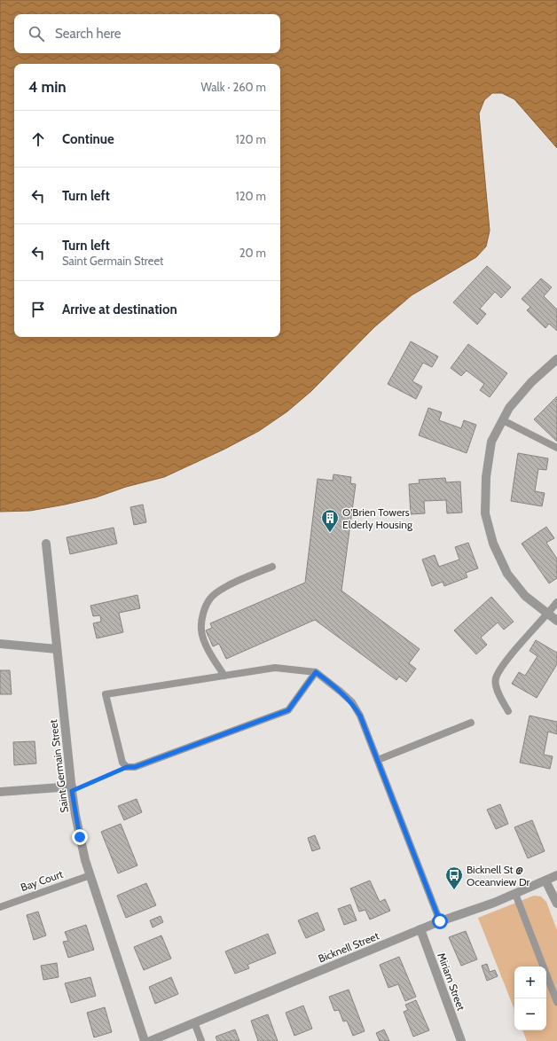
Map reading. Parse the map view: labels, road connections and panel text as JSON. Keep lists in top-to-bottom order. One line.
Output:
{"streets":{"street":["Saint Germain Street","Bicknell Street","Miriam Street"],"lane":["Bay Court"]},"crossings":[["Saint Germain Street","Bay Court"],["Bicknell Street","Miriam Street"]],"places":{"building":["O'Brien Towers Elderly Housing"],"bus stop":["Bicknell St @ Oceanview Dr"]},"page":{"search":"Search here","heading":["4 min","Walk · 260 m"],"list":[["Continue","120 m"],["Turn left","120 m"],["Turn left","Saint Germain Street","20 m"],"Arrive at destination"],"map_buttons":["+","−"]}}
